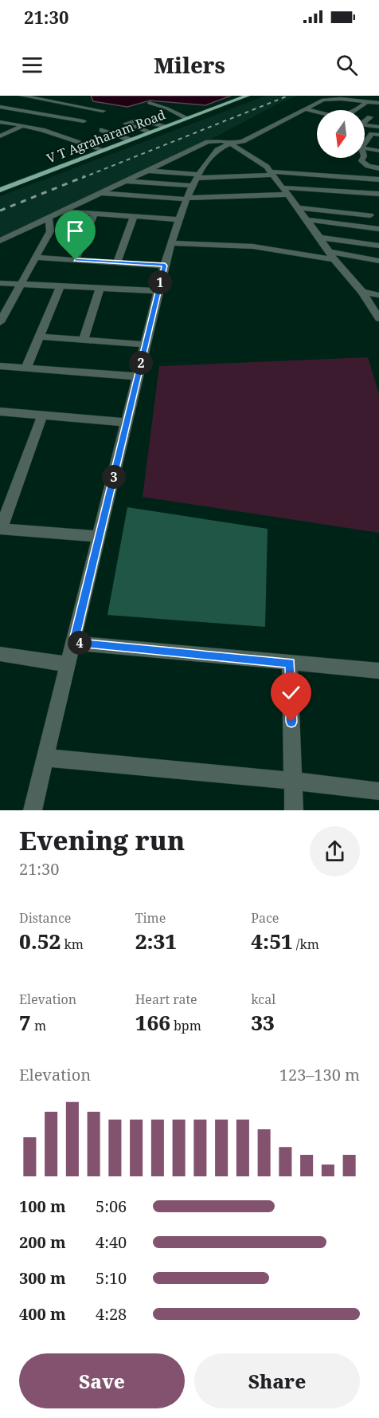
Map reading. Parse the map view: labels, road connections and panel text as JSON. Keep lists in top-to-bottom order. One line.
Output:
{"streets":{"main road":["V T Agraharam Road"]},"north":"bottom","page":{"status":"21:30","header":"Milers","pins":["1","2","3","4"],"heading":["Evening run","21:30"],"stats":[["Distance","0.52 km"],["Time","2:31"],["Pace","4:51 /km"],["Elevation","7 m"],["Heart rate","166 bpm"],["kcal","33"]],"chart":["Elevation","123–130 m"],"list":[{"name":"100 m","note":"5:06"},{"name":"200 m","note":"4:40"},{"name":"300 m","note":"5:10"},{"name":"400 m","note":"4:28"}],"buttons":["Save","Share"]}}
